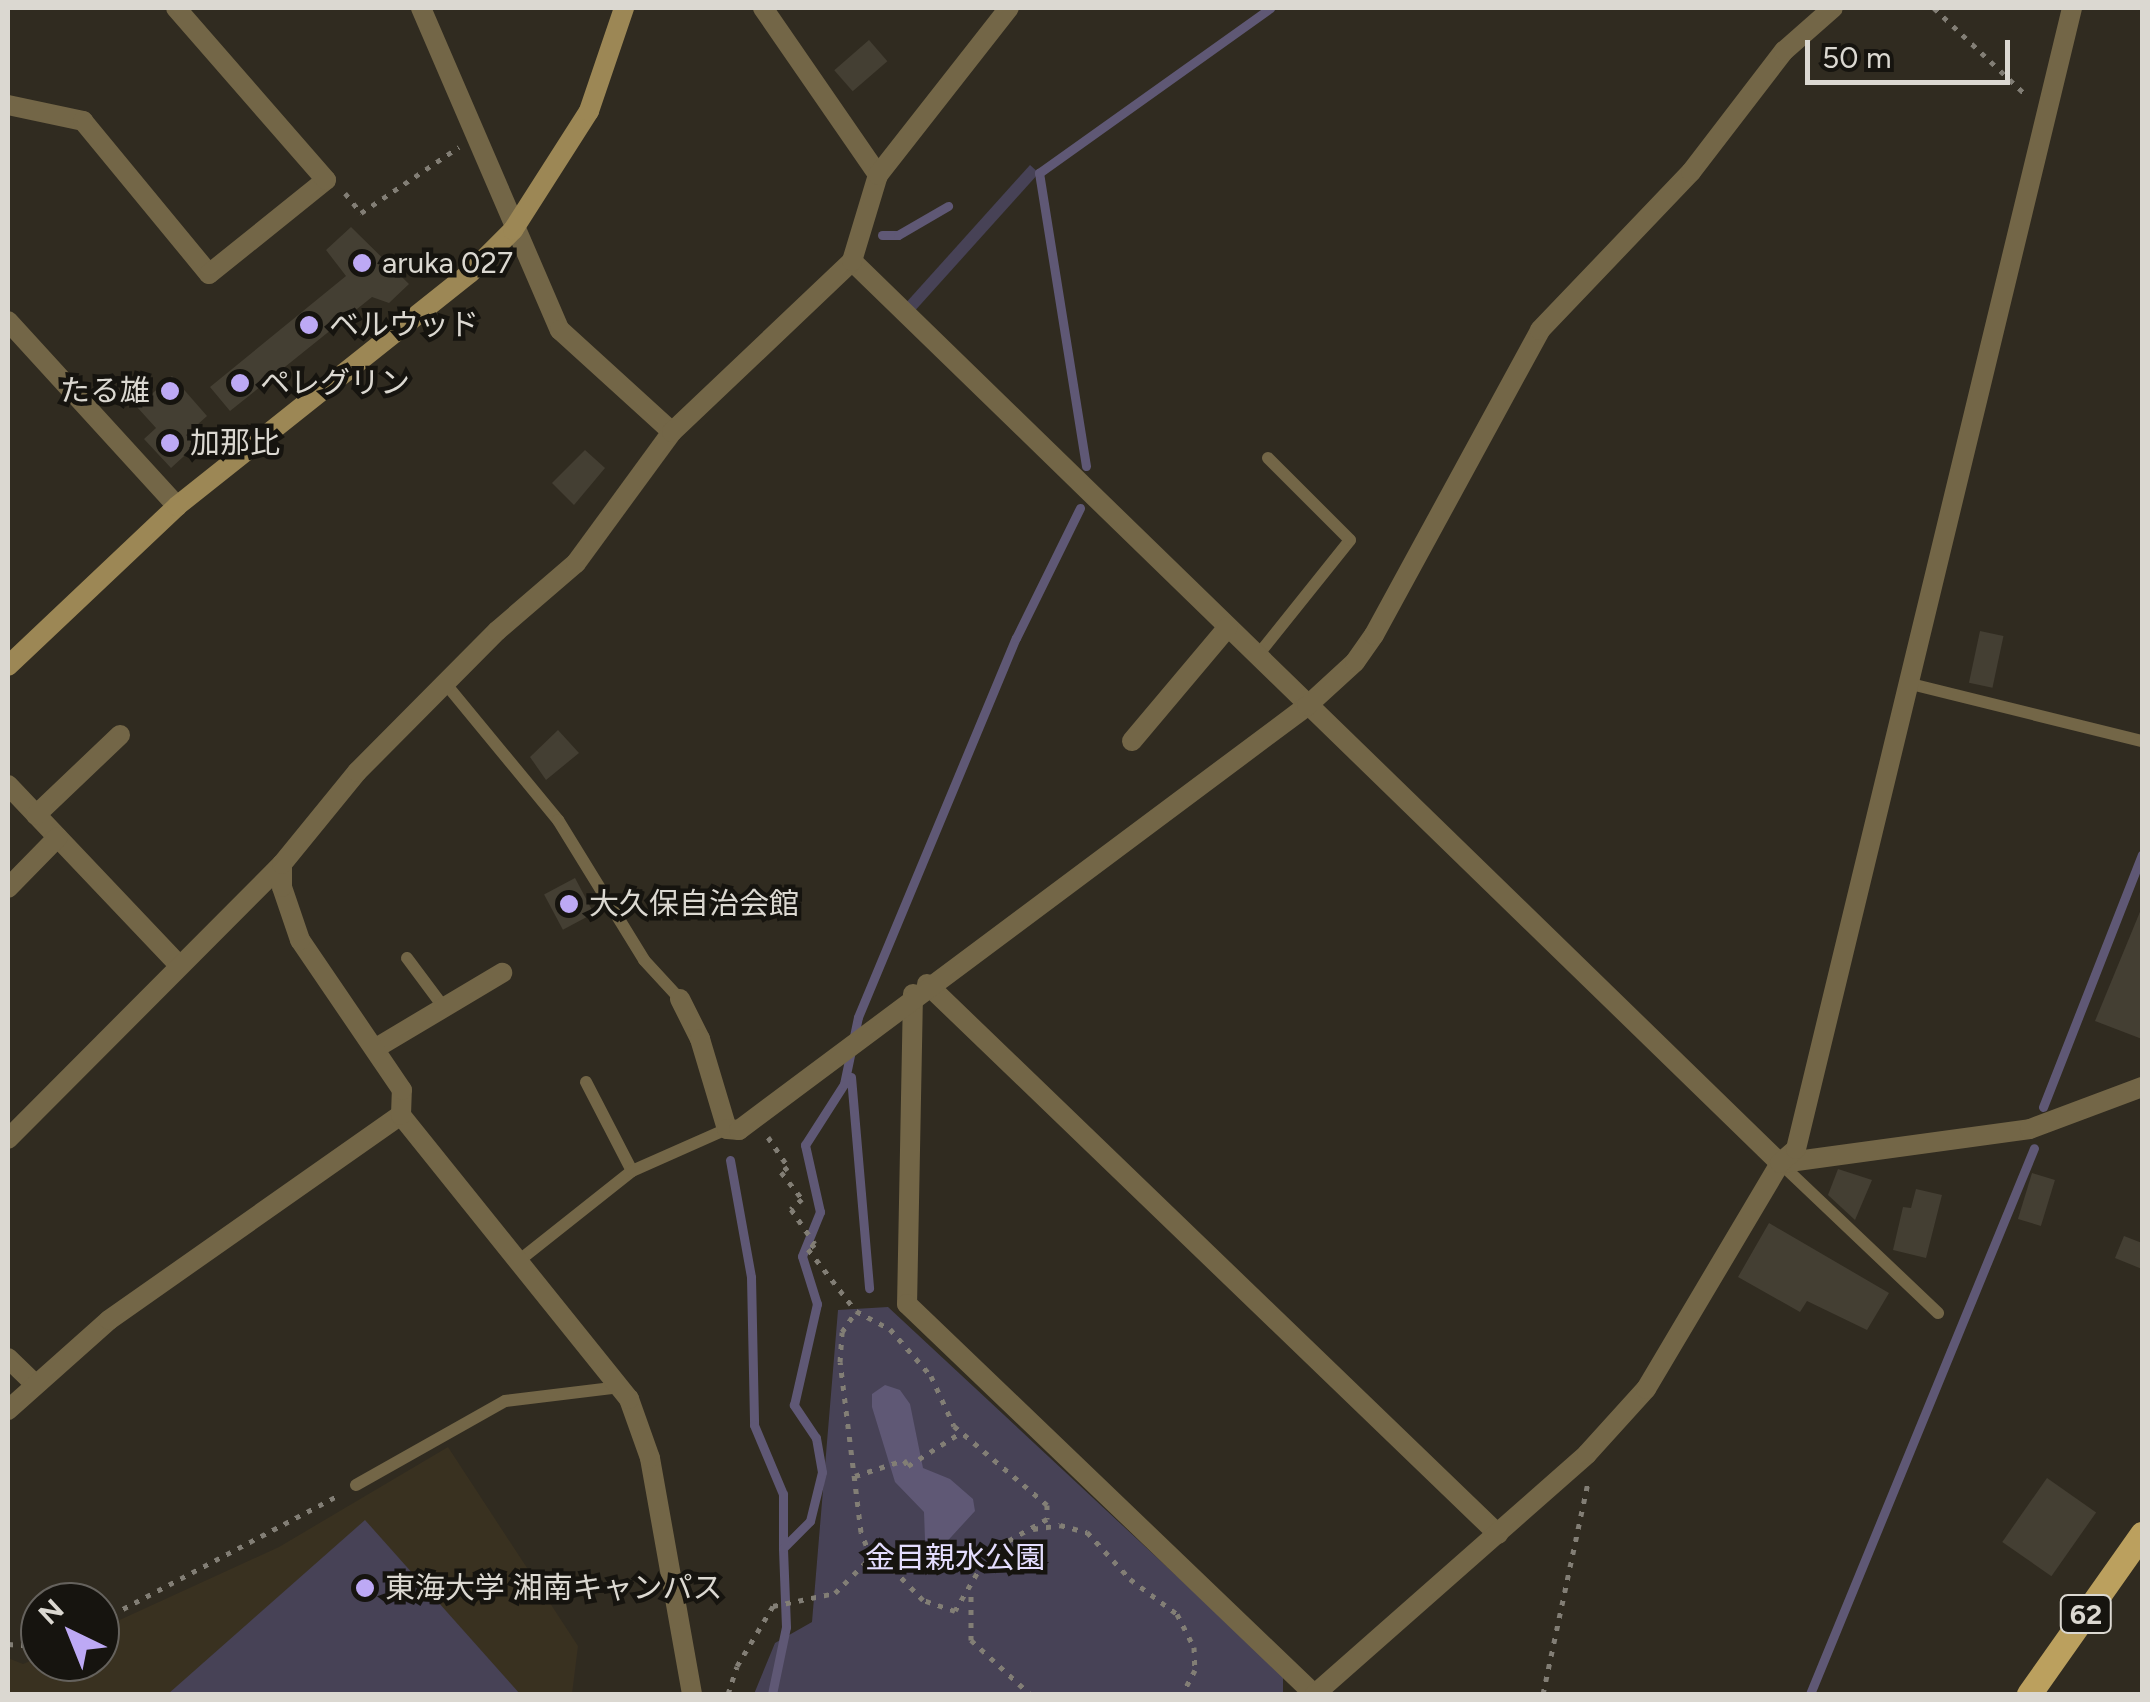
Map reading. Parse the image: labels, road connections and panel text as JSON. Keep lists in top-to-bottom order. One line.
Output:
{"streets":{"main road":["62"]},"parks":["金目親水公園"],"places":["aruka 027","ベルウッド","ペレグリン","たる雄","加那比","大久保自治会館","東海大学 湘南キャンパス"],"scale_bar":"50 m","north":"top left"}
